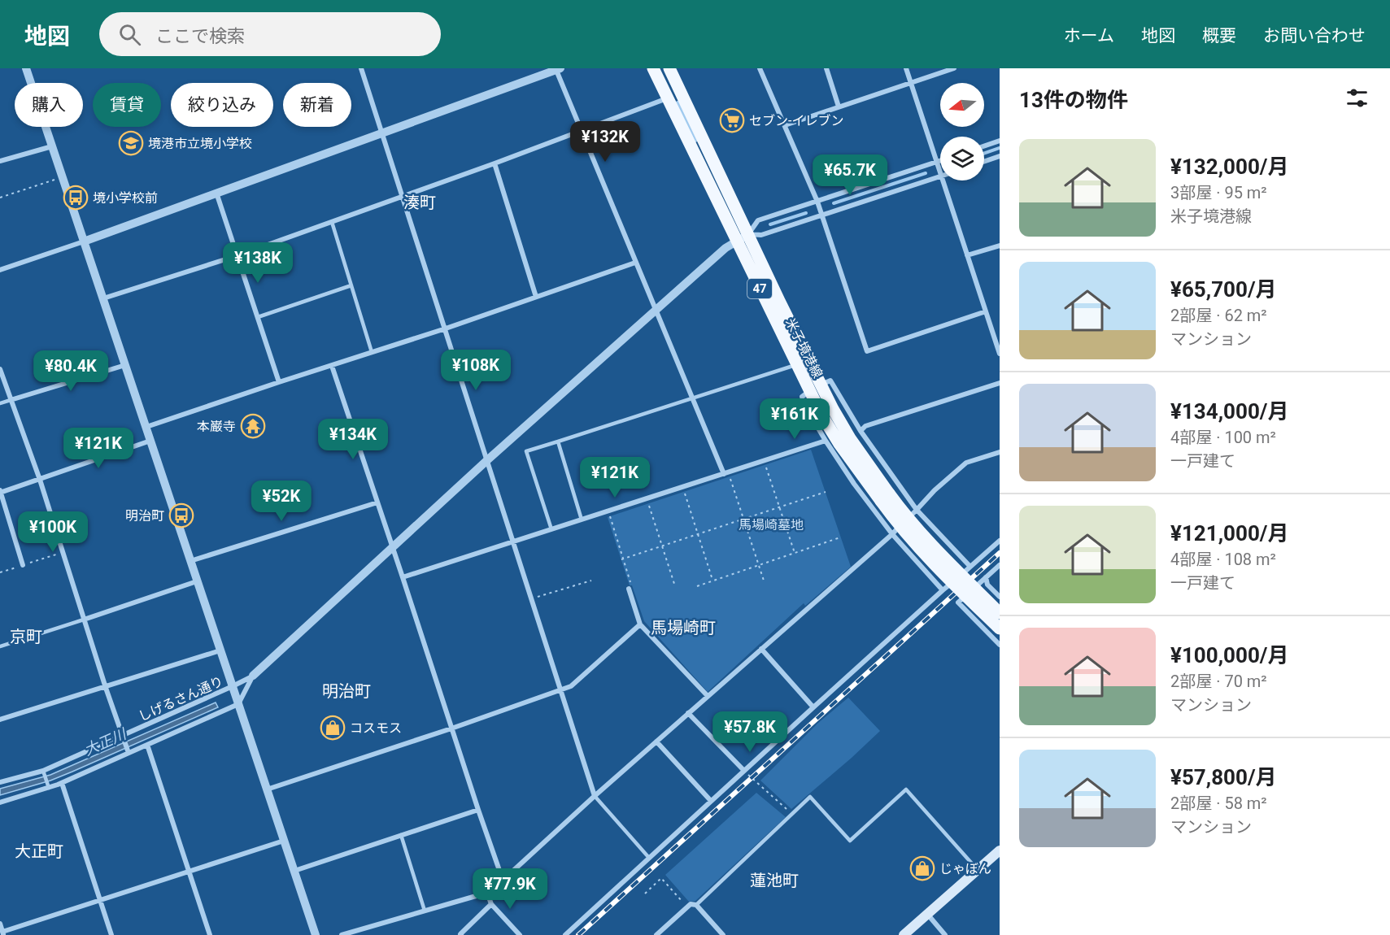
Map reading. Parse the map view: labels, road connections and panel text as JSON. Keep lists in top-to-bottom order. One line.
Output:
{"streets":{"main road":["47","米子境港線"],"street":["しげるさん通り"]},"districts":["湊町","馬場崎町","京町","明治町","大正町","蓮池町"],"water":["大正川"],"parks":["馬場崎墓地"],"places":{"supermarket":["セブン-イレブン"],"school or university":["境港市立境小学校"],"bus stop":["境小学校前","明治町"],"temple":["本巌寺"],"shop":["コスモス","じゃぼん"]},"north":"left","page":{"header":"地図","search":"ここで検索","nav":["ホーム","地図","概要","お問い合わせ"],"heading":"13件の物件","chip":["購入","賃貸","絞り込み","新着"],"price":["¥132K","¥65.7K","¥138K","¥108K","¥80.4K","¥161K","¥134K","¥121K","¥121K","¥52K","¥100K","¥57.8K","¥77.9K"],"list":[{"name":"¥132,000/月","note":"3部屋 · 95 m² · 米子境港線"},{"name":"¥65,700/月","note":"2部屋 · 62 m² · マンション"},{"name":"¥134,000/月","note":"4部屋 · 100 m² · 一戸建て"},{"name":"¥121,000/月","note":"4部屋 · 108 m² · 一戸建て"},{"name":"¥100,000/月","note":"2部屋 · 70 m² · マンション"},{"name":"¥57,800/月","note":"2部屋 · 58 m² · マンション"}]}}
